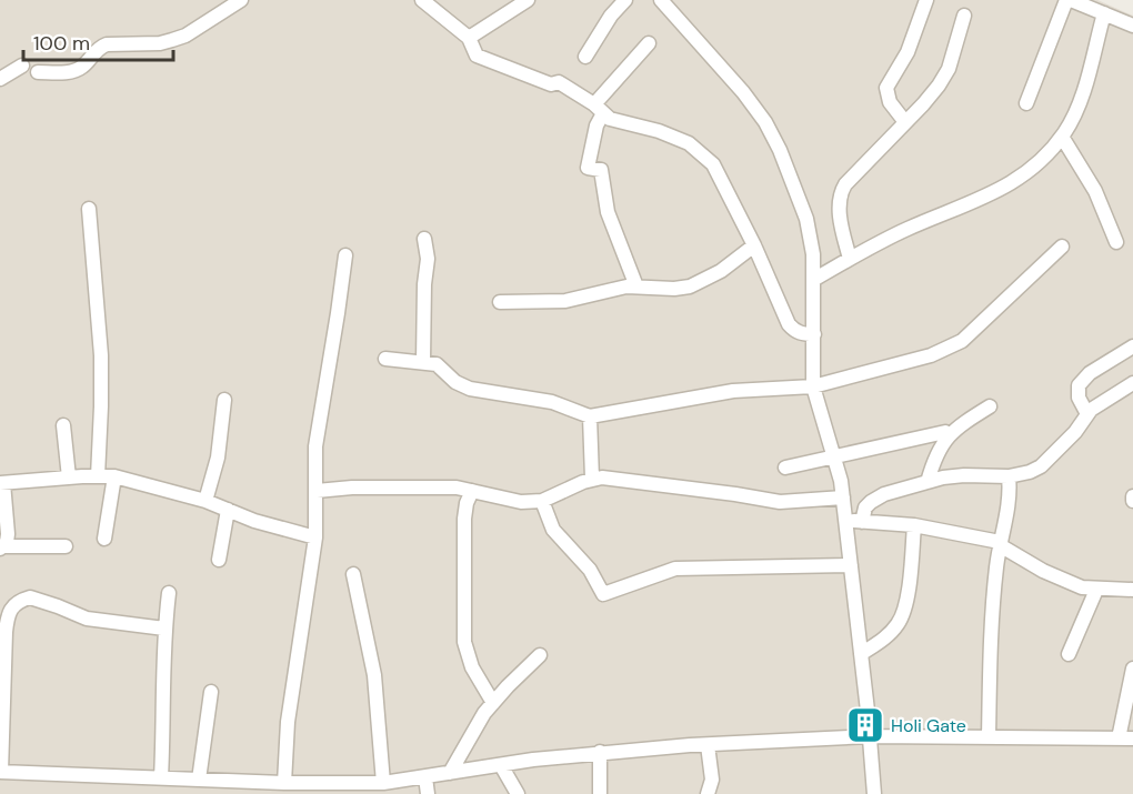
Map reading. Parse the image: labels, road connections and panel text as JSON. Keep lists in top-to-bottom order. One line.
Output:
{"places":{"building":["Holi Gate"]},"scale_bar":"100 m"}
